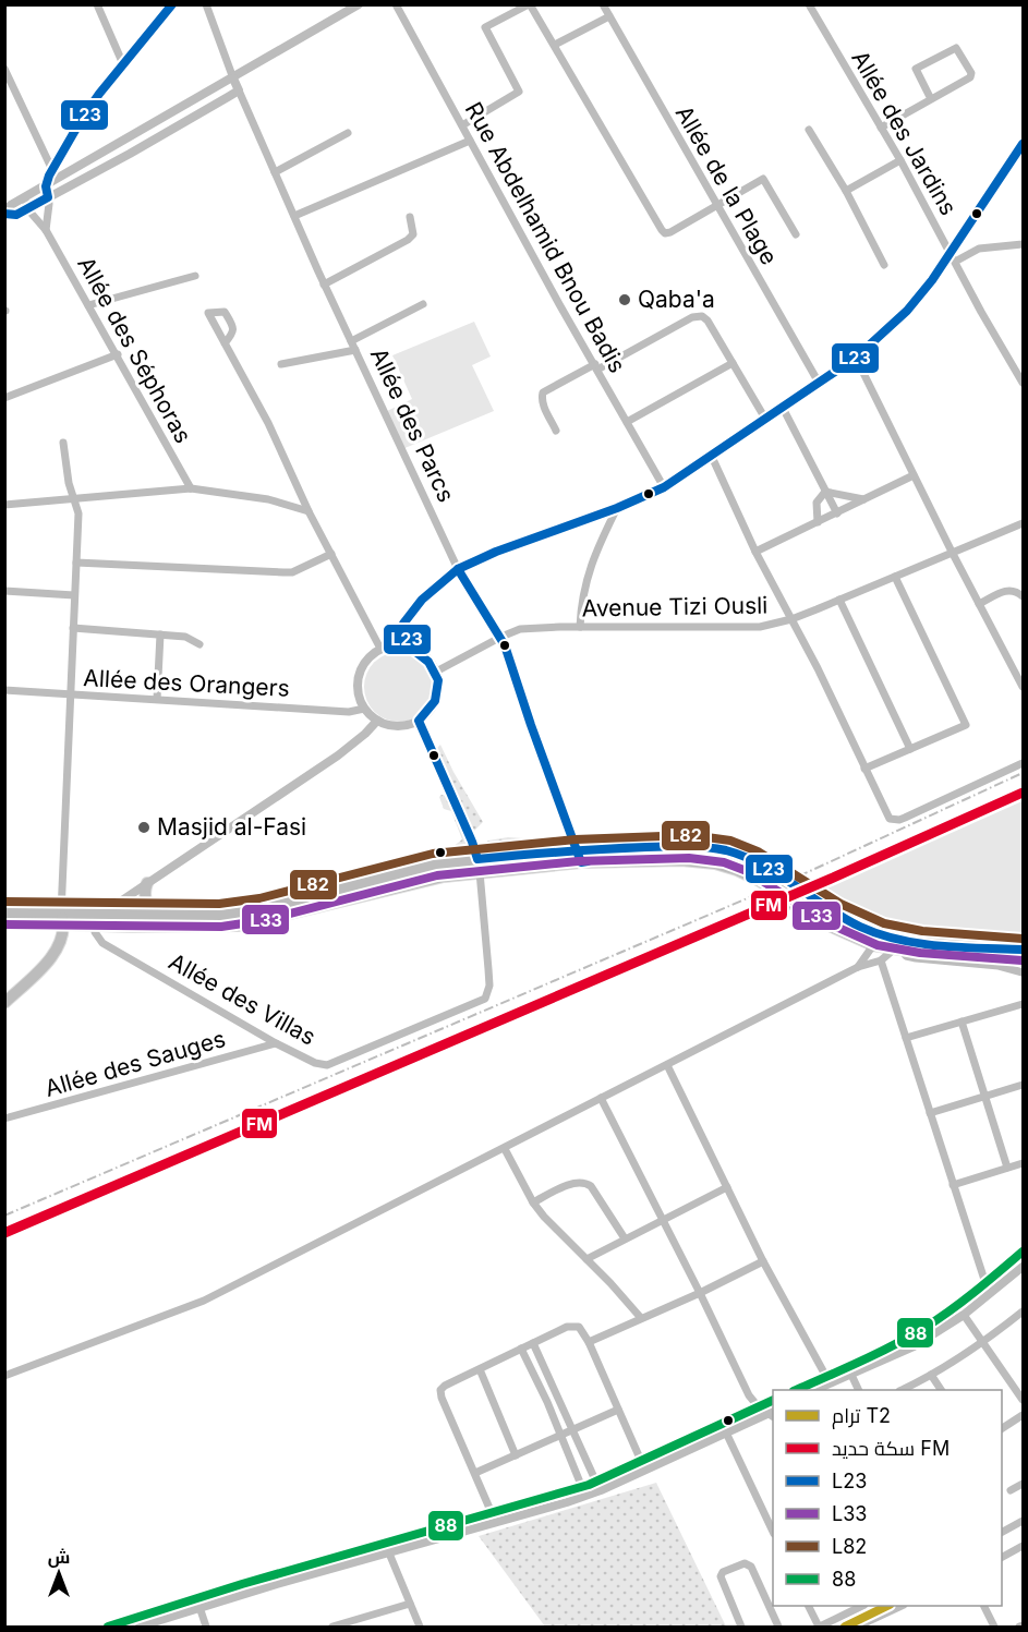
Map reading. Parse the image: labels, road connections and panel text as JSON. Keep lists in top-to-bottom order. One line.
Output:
{"streets":{"street":["Allée des Jardins","Allée de la Plage","Rue Abdelhamid Bnou Badis","Allée des Séphoras","Allée des Parcs","Avenue Tizi Ousli","Allée des Orangers","Allée des Villas","Allée des Sauges"]},"crossings":[["Allée des Parcs","Avenue Tizi Ousli"],["Avenue Tizi Ousli","Allée des Orangers"],["Avenue Tizi Ousli","Allée des Villas"],["Allée des Orangers","Allée des Villas"],["Allée des Villas","Allée des Sauges"]],"places":["Qaba'a","Masjid al-Fasi"],"lines":["transit line L23","rail line FM","transit line L82","transit line L33","transit line 88","tram line T2"],"legend":["ترام T2","سكة حديد FM","L23","L33","L82","88"],"north":"top"}
